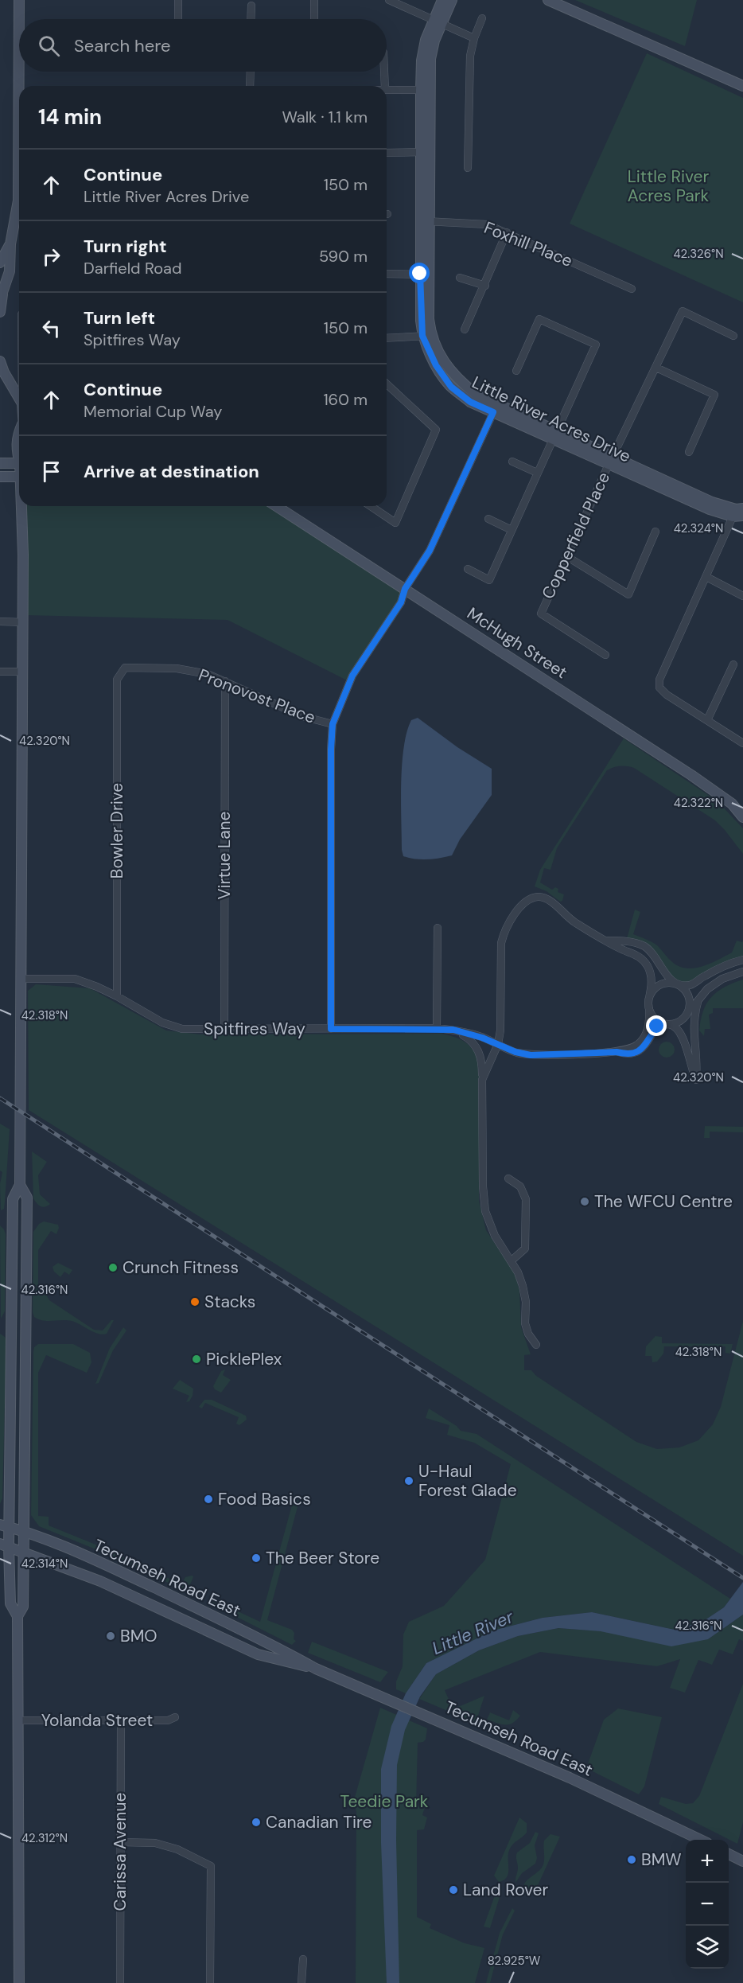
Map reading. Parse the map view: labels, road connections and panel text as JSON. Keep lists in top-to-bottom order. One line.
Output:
{"streets":{"street":["Foxhill Place","Little River Acres Drive","Copperfield Place","McHugh Street","Pronovost Place","Bowler Drive","Virtue Lane","Spitfires Way","Tecumseh Road East","Yolanda Street","Carissa Avenue"]},"crossings":[["Foxhill Place","Little River Acres Drive"],["Little River Acres Drive","Copperfield Place"],["Pronovost Place","Bowler Drive"],["Pronovost Place","Virtue Lane"],["Bowler Drive","Spitfires Way"],["Virtue Lane","Spitfires Way"],["Yolanda Street","Carissa Avenue"]],"water":["Little River"],"parks":["Little River Acres Park","Teedie Park"],"places":["The WFCU Centre","Crunch Fitness","Stacks","PicklePlex","U-Haul Forest Glade","Food Basics","The Beer Store","BMO","Canadian Tire","BMW","Land Rover"],"page":{"search":"Search here","heading":["14 min","Walk · 1.1 km"],"list":[["Continue","Little River Acres Drive","150 m"],["Turn right","Darfield Road","590 m"],["Turn left","Spitfires Way","150 m"],["Continue","Memorial Cup Way","160 m"],"Arrive at destination"],"map_buttons":["+","−"]},"coordinates":["42.326°N","42.324°N","42.320°N","42.322°N","42.318°N","42.316°N","42.314°N","42.312°N","82.925°W"]}
